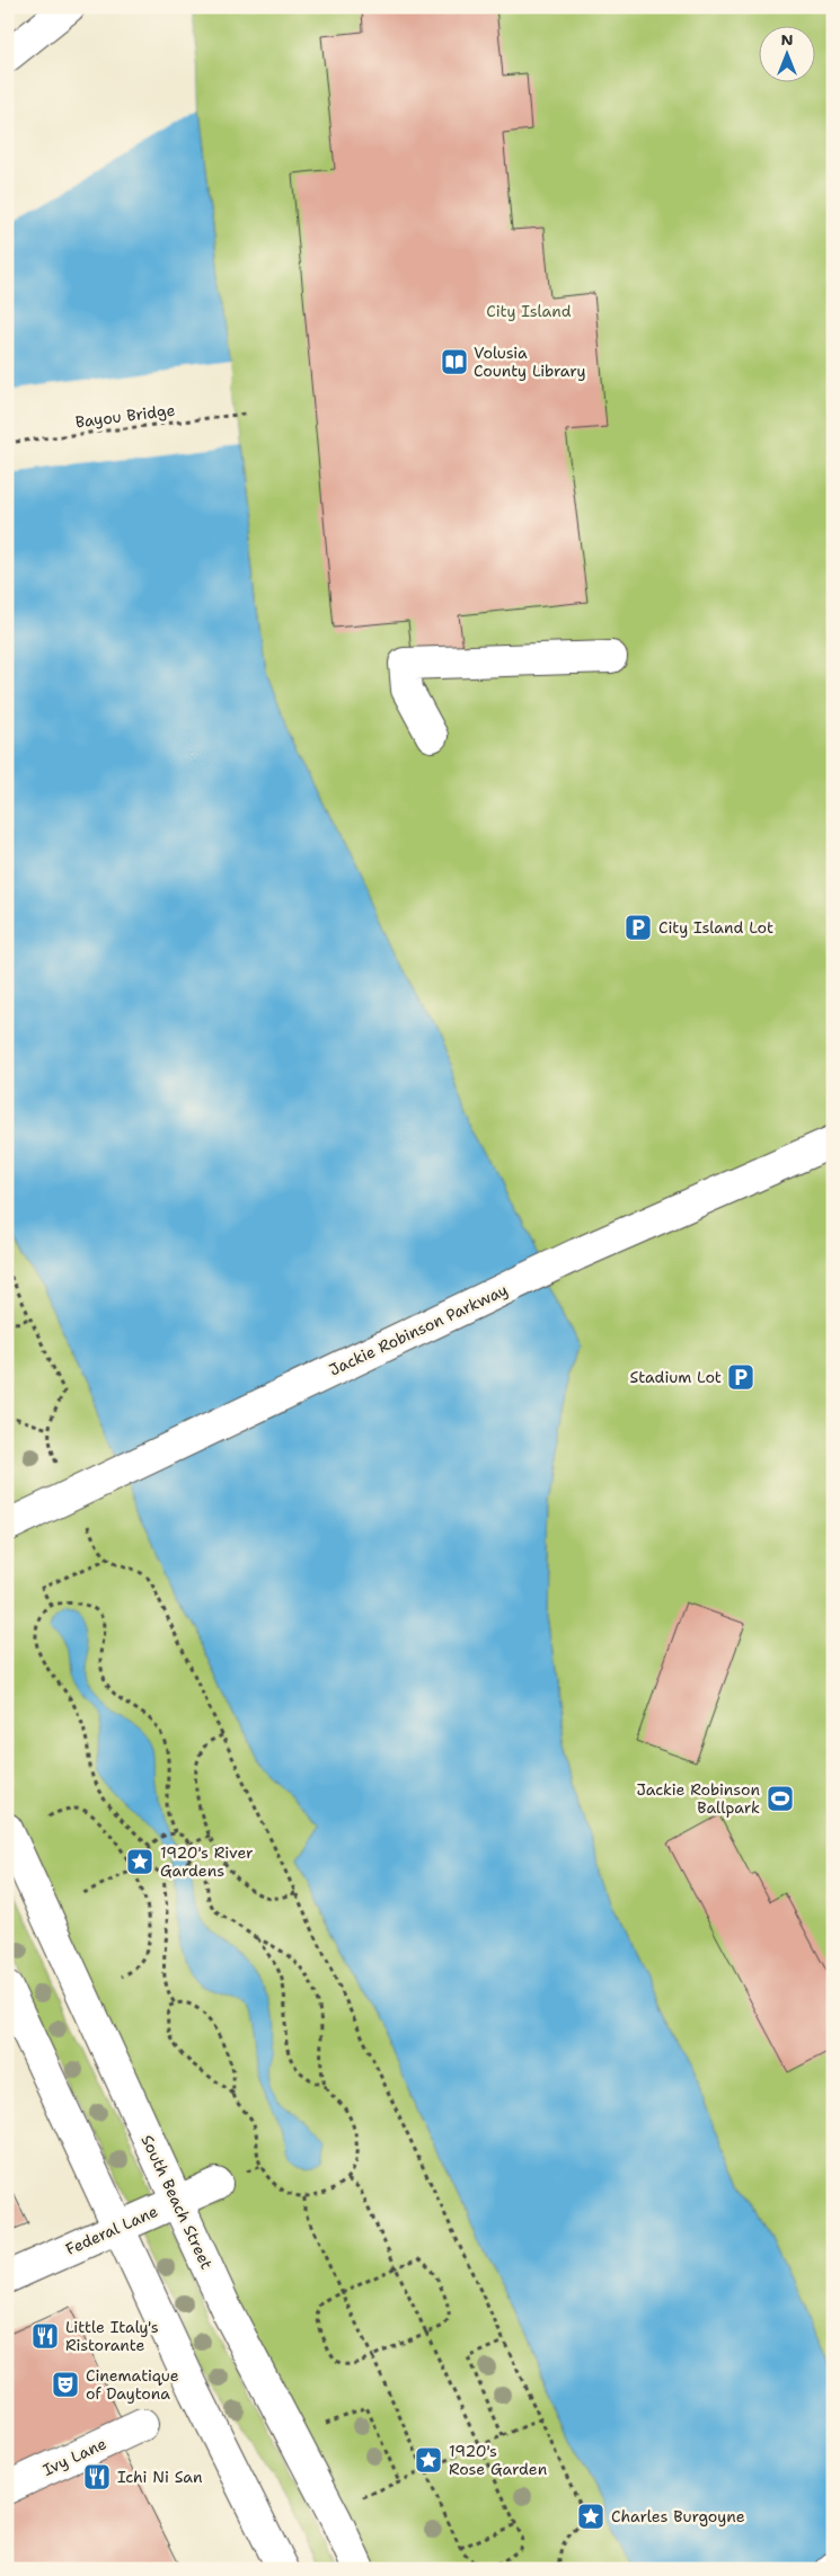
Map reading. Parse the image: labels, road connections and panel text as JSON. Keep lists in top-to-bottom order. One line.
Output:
{"streets":{"street":["Jackie Robinson Parkway","South Beach Street","Federal Lane","Ivy Lane"],"path":["Bayou Bridge"]},"crossings":[["South Beach Street","Federal Lane"]],"parks":["City Island"],"places":{"library":["Volusia County Library"],"parking":["City Island Lot","Stadium Lot"],"sports":["Jackie Robinson Ballpark"],"place":["1920's River Gardens","1920's Rose Garden","Charles Burgoyne"],"restaurant":["Little Italy's Ristorante","Ichi Ni San"],"theatre":["Cinematique of Daytona"]},"north":"top"}
